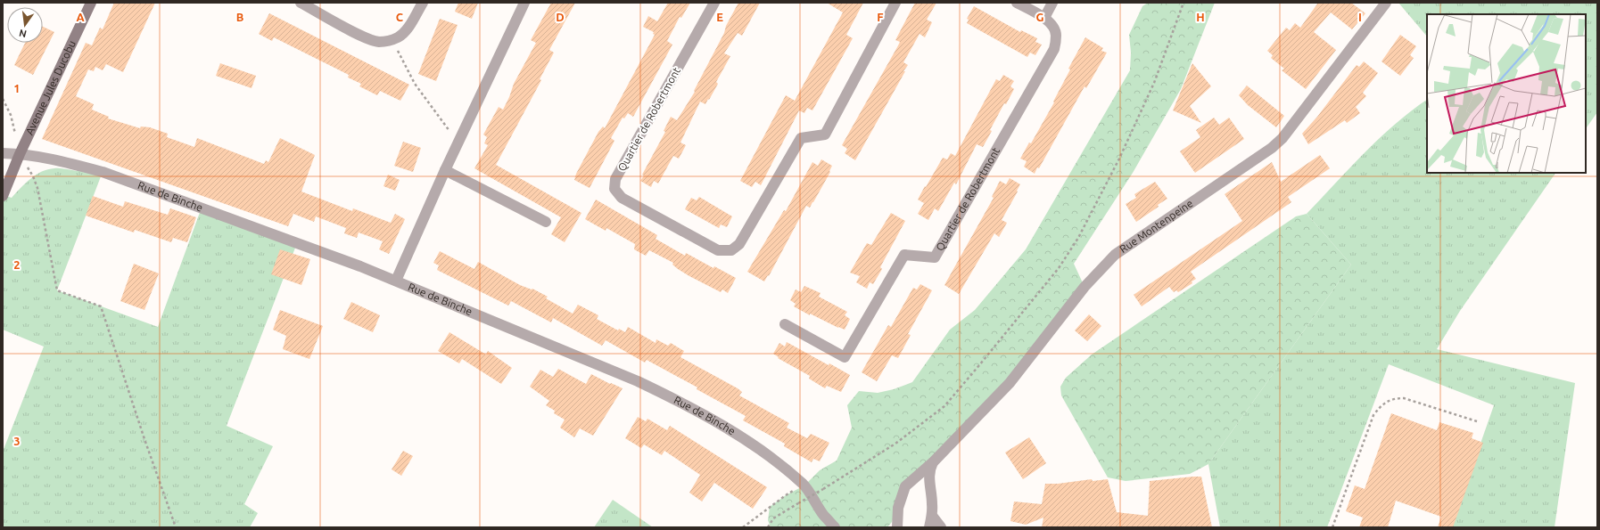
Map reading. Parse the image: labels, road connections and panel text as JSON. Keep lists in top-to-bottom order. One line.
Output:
{"streets":{"street":["Avenue Jules Ducobu","Quartier de Robertmont","Rue de Binche","Rue Montenpeine"]},"crossings":[["Avenue Jules Ducobu","Rue de Binche"]],"north":"bottom","grid":{"columns":["A","B","C","D","E","F","G","H","I"],"rows":["1","2","3"]}}
